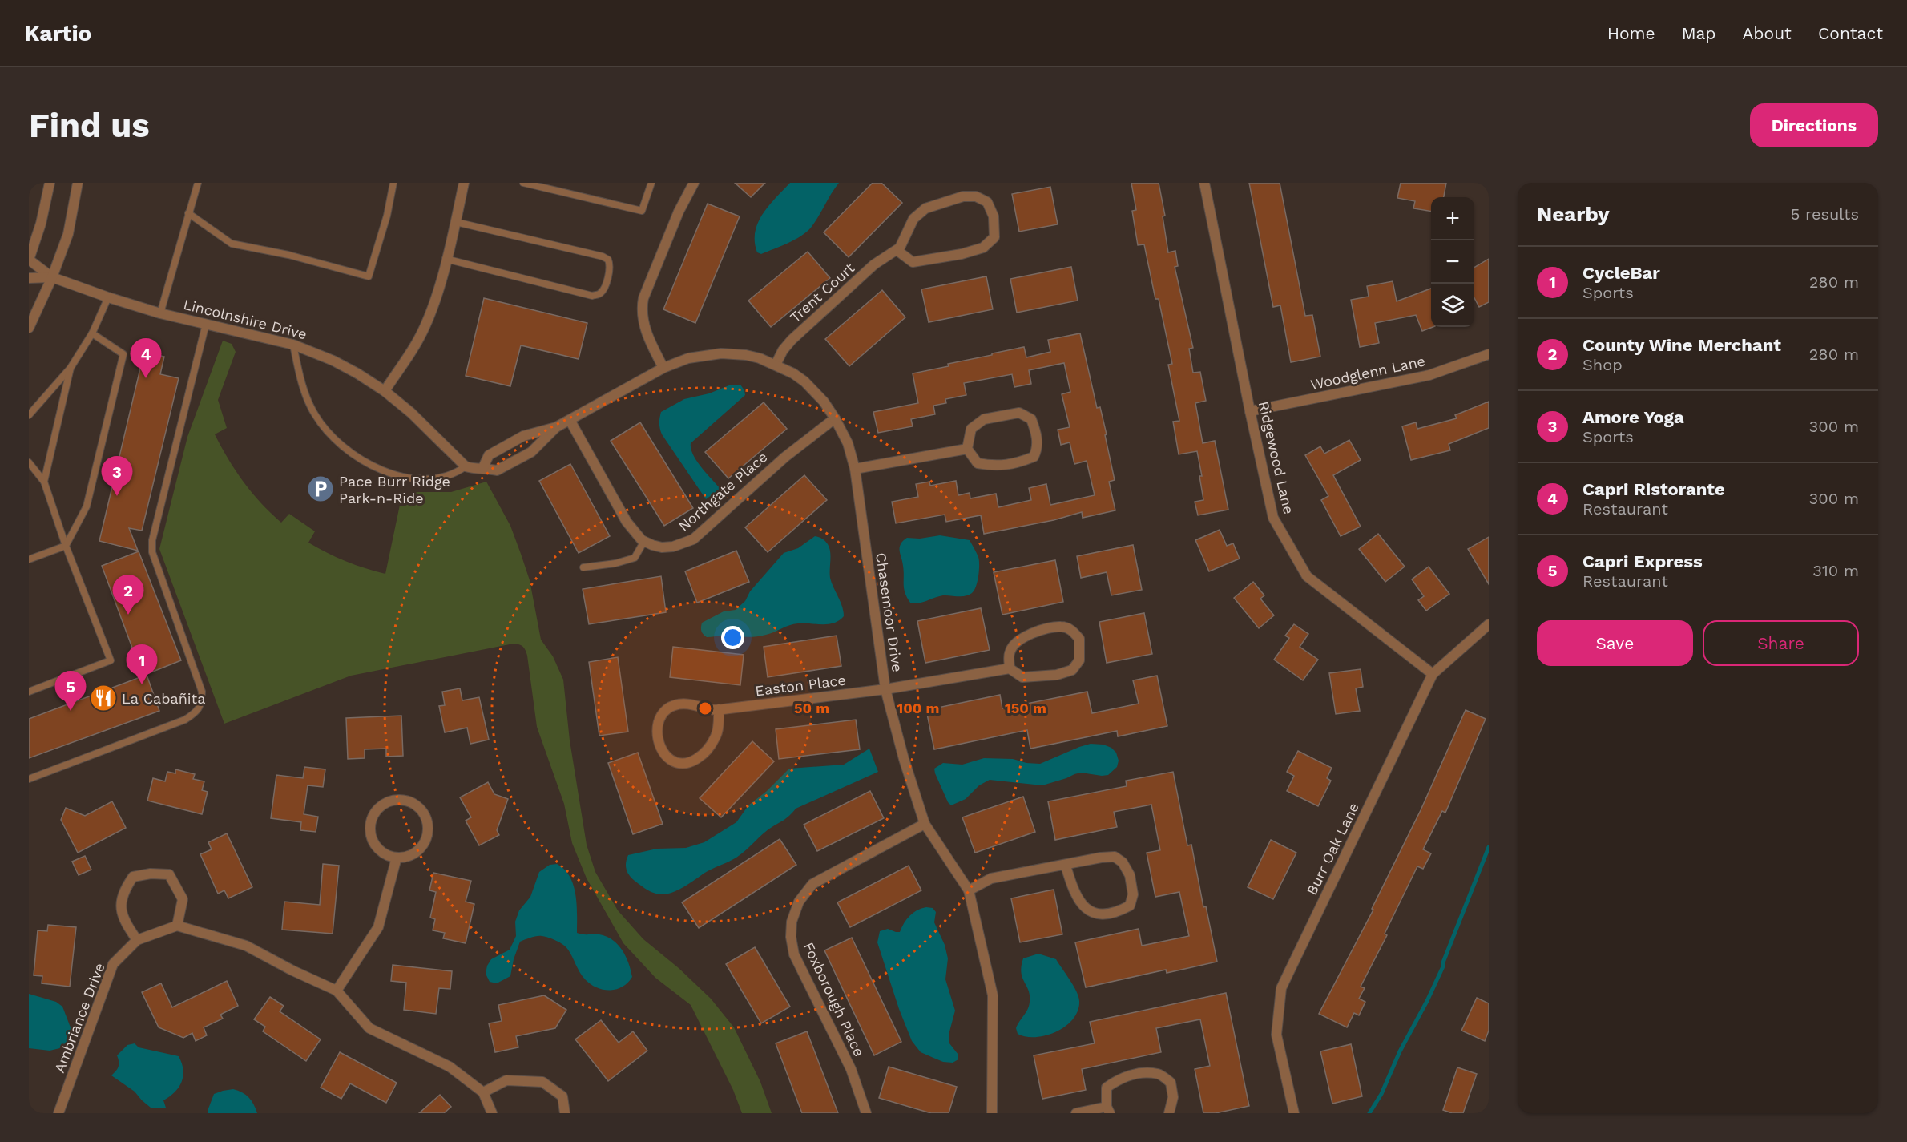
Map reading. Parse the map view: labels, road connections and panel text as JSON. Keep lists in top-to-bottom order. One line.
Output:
{"streets":{"street":["Trent Court","Lincolnshire Drive","Woodglenn Lane","Ridgewood Lane","Northgate Place","Chasemoor Drive","Easton Place","Burr Oak Lane","Foxborough Place","Ambriance Drive"]},"crossings":[["Trent Court","Chasemoor Drive"],["Woodglenn Lane","Ridgewood Lane"],["Ridgewood Lane","Burr Oak Lane"],["Northgate Place","Chasemoor Drive"],["Chasemoor Drive","Easton Place"],["Chasemoor Drive","Foxborough Place"]],"places":{"parking":["Pace Burr Ridge Park-n-Ride"],"restaurant":["La Cabañita"]},"page":{"header":"Kartio","nav":["Home","Map","About","Contact"],"buttons":["Directions",["Save","Share"]],"title":"Find us","heading":["Nearby","5 results"],"map_buttons":["+","−"],"list":[{"mark":"1","name":"CycleBar","note":"Sports","value":"280 m"},{"mark":"2","name":"County Wine Merchant","note":"Shop","value":"280 m"},{"mark":"3","name":"Amore Yoga","note":"Sports","value":"300 m"},{"mark":"4","name":"Capri Ristorante","note":"Restaurant","value":"300 m"},{"mark":"5","name":"Capri Express","note":"Restaurant","value":"310 m"}],"pins":["4","3","2","1","5"]},"rings":["50 m","100 m","150 m"]}
